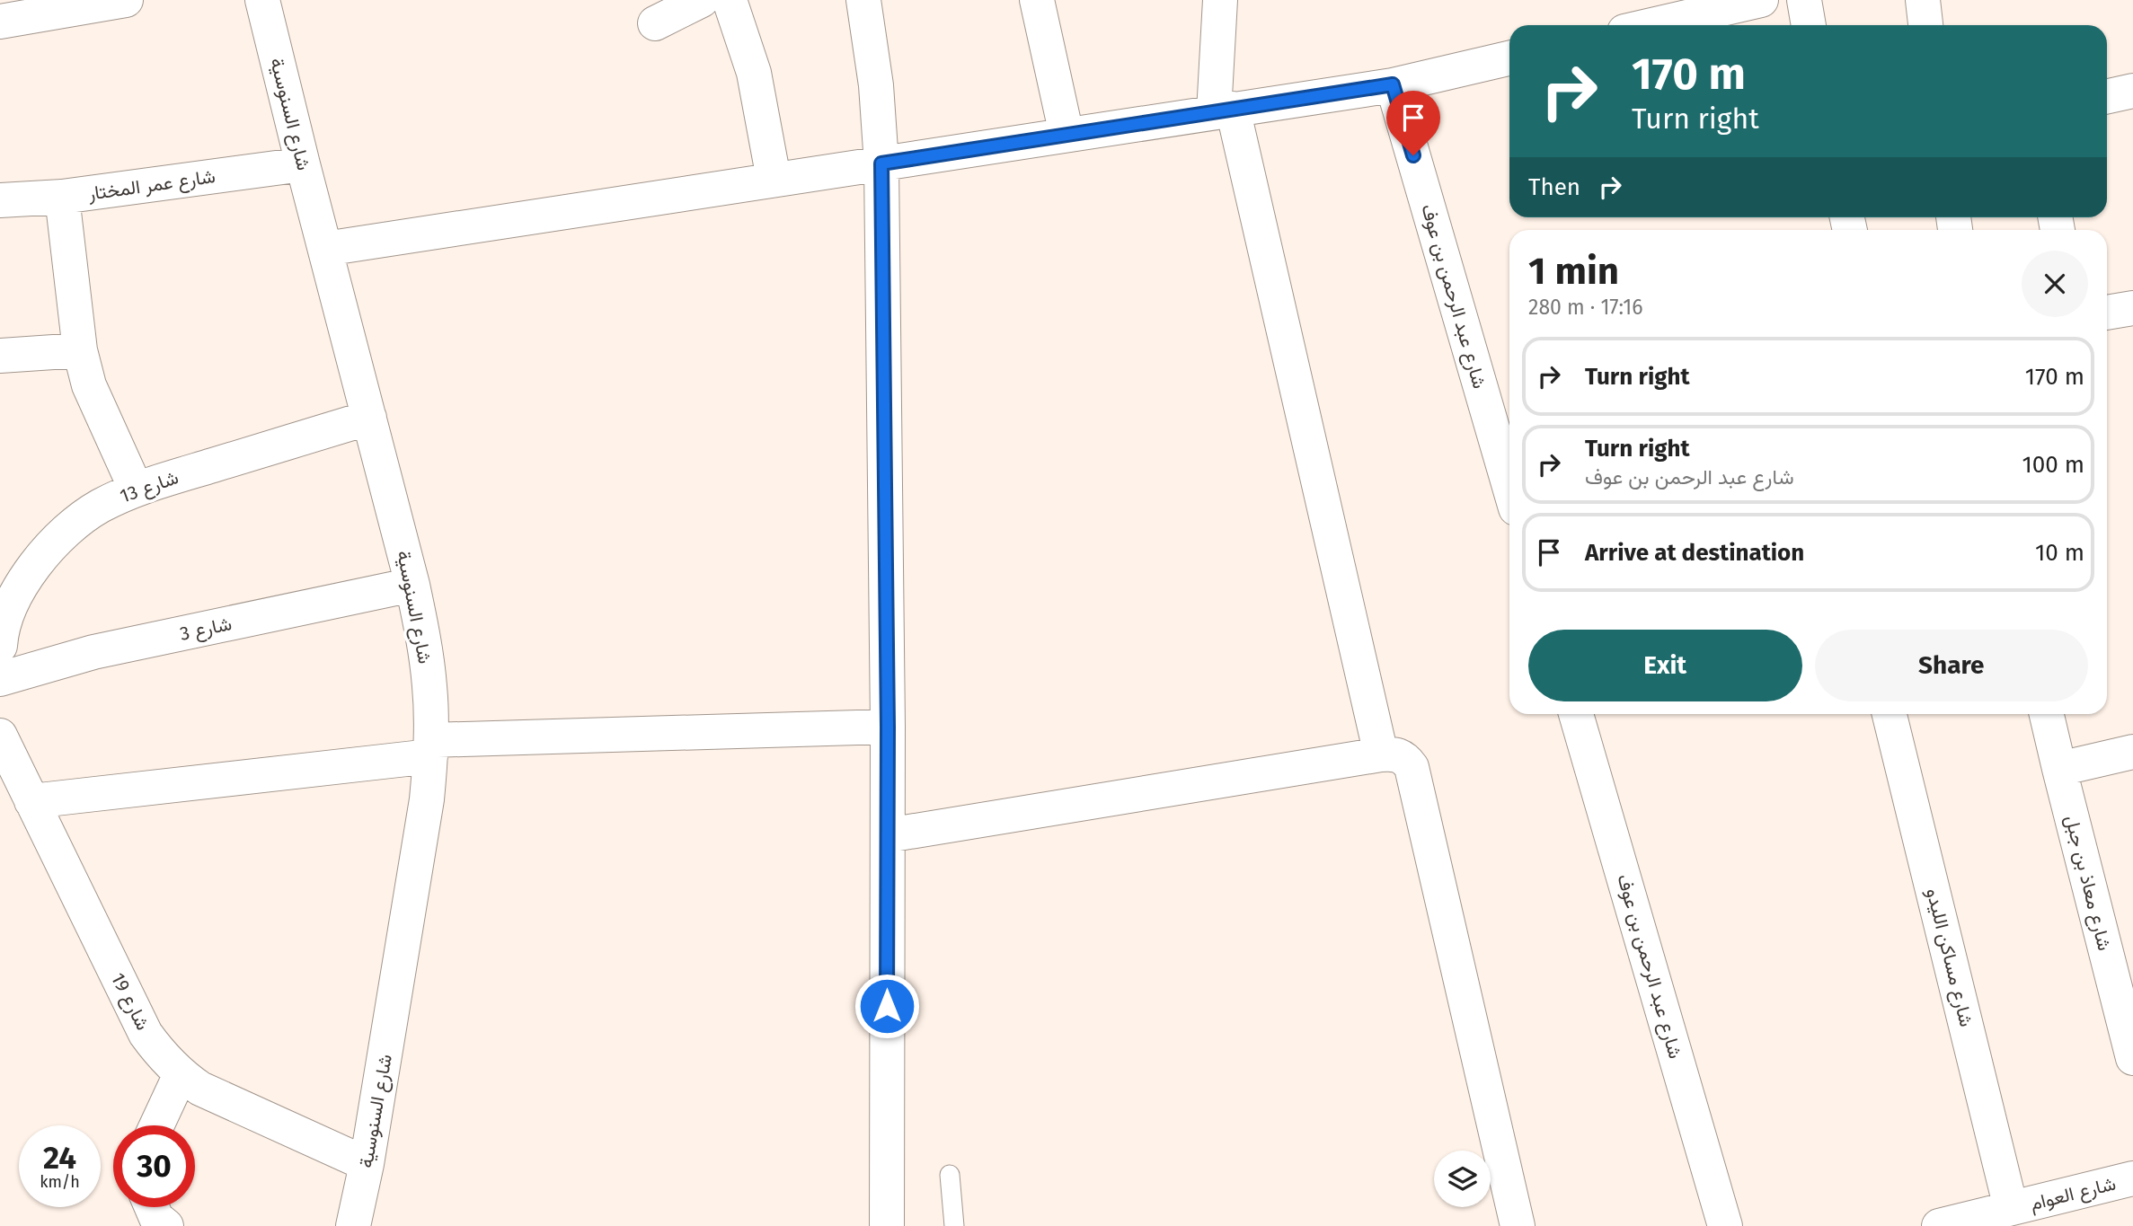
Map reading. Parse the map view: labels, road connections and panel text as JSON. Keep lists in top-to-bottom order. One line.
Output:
{"streets":{"street":["شارع السنوسية","شارع عمر المختار","شارع عبد الرحمن بن عوف","شارع 13","شارع 3","شارع معاذ بن جبل","شارع مساكن الليدو","شارع 19","شارع العوام"]},"crossings":[["شارع السنوسية","شارع عمر المختار"],["شارع السنوسية","شارع 13"],["شارع السنوسية","شارع 3"],["شارع السنوسية","شارع 19"],["شارع مساكن الليدو","شارع العوام"]],"page":{"turn":["170 m","Turn right"],"then":"Then","heading":["1 min","280 m · 17:16"],"list":[{"name":"Turn right","value":"170 m"},{"name":"Turn right","note":"شارع عبد الرحمن بن عوف","value":"100 m"},{"name":"Arrive at destination","value":"10 m"}],"buttons":["Exit","Share"],"speed":"24 km/h","limit":"30"}}
